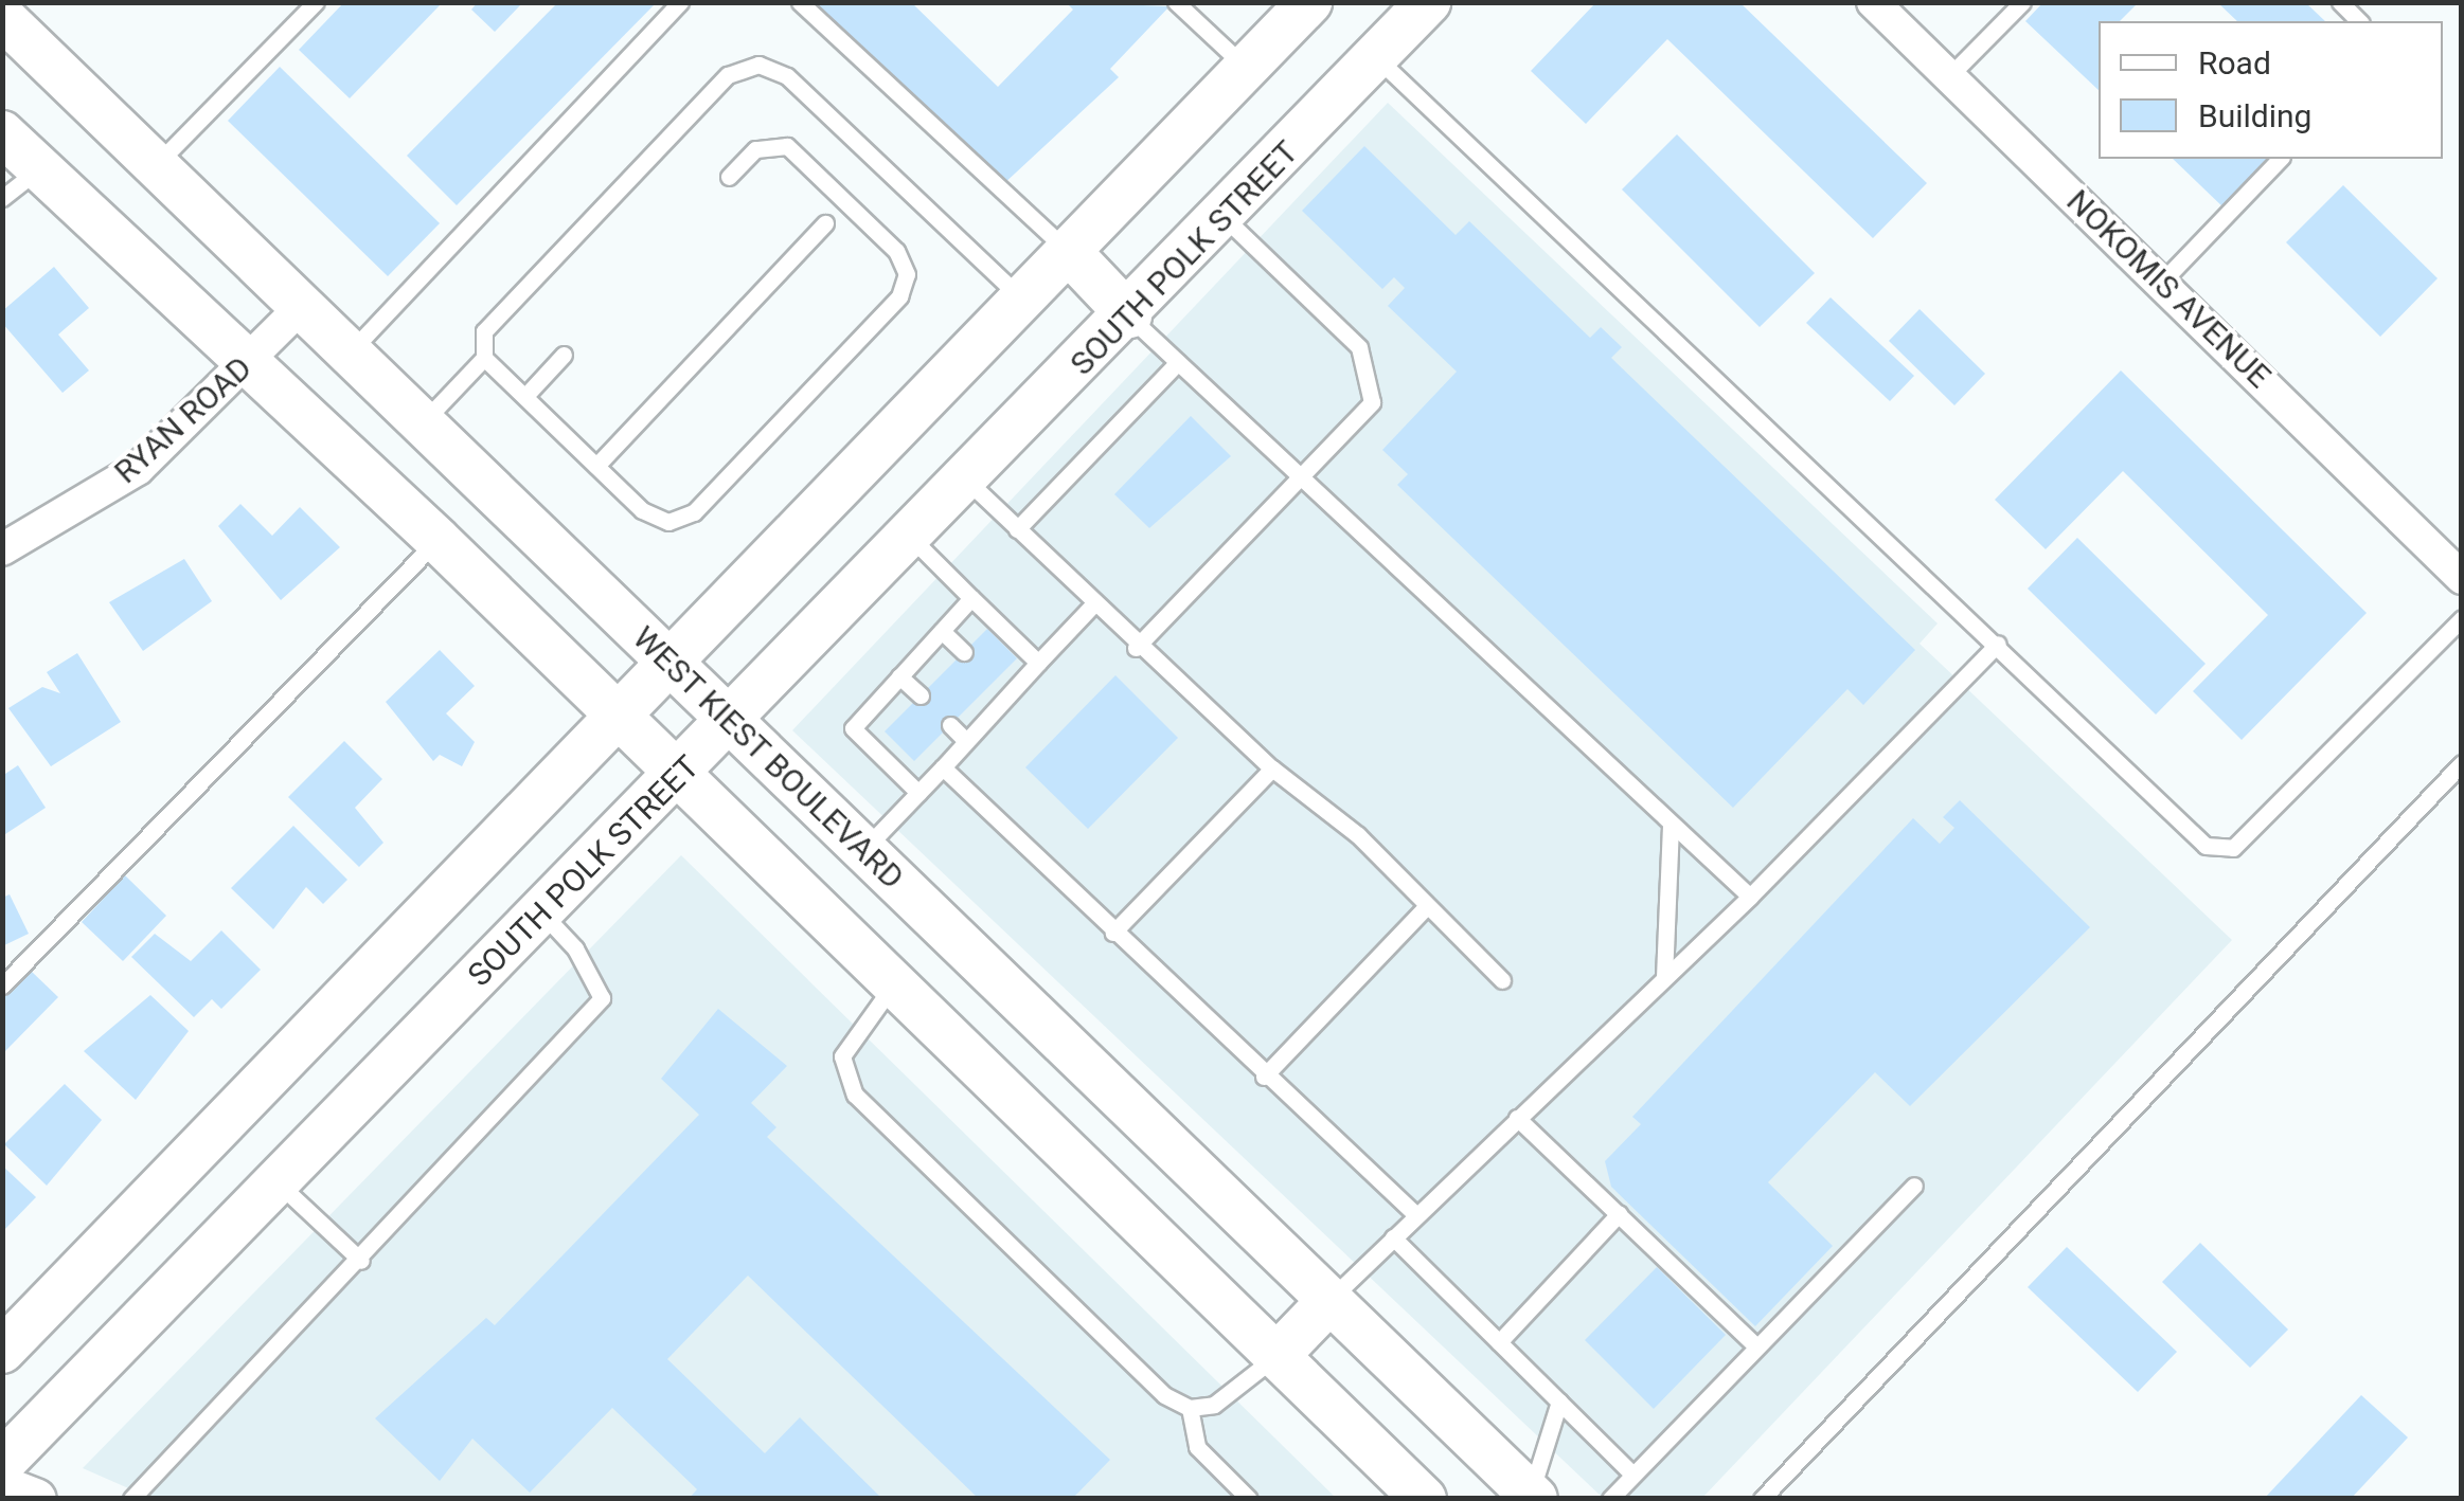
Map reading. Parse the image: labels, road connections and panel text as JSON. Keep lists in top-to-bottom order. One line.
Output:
{"streets":{"main road":["SOUTH POLK STREET","WEST KIEST BOULEVARD"],"street":["NOKOMIS AVENUE","RYAN ROAD"]},"crossings":[["SOUTH POLK STREET","WEST KIEST BOULEVARD"],["RYAN ROAD","WEST KIEST BOULEVARD"]],"legend":["Road","Building"]}
